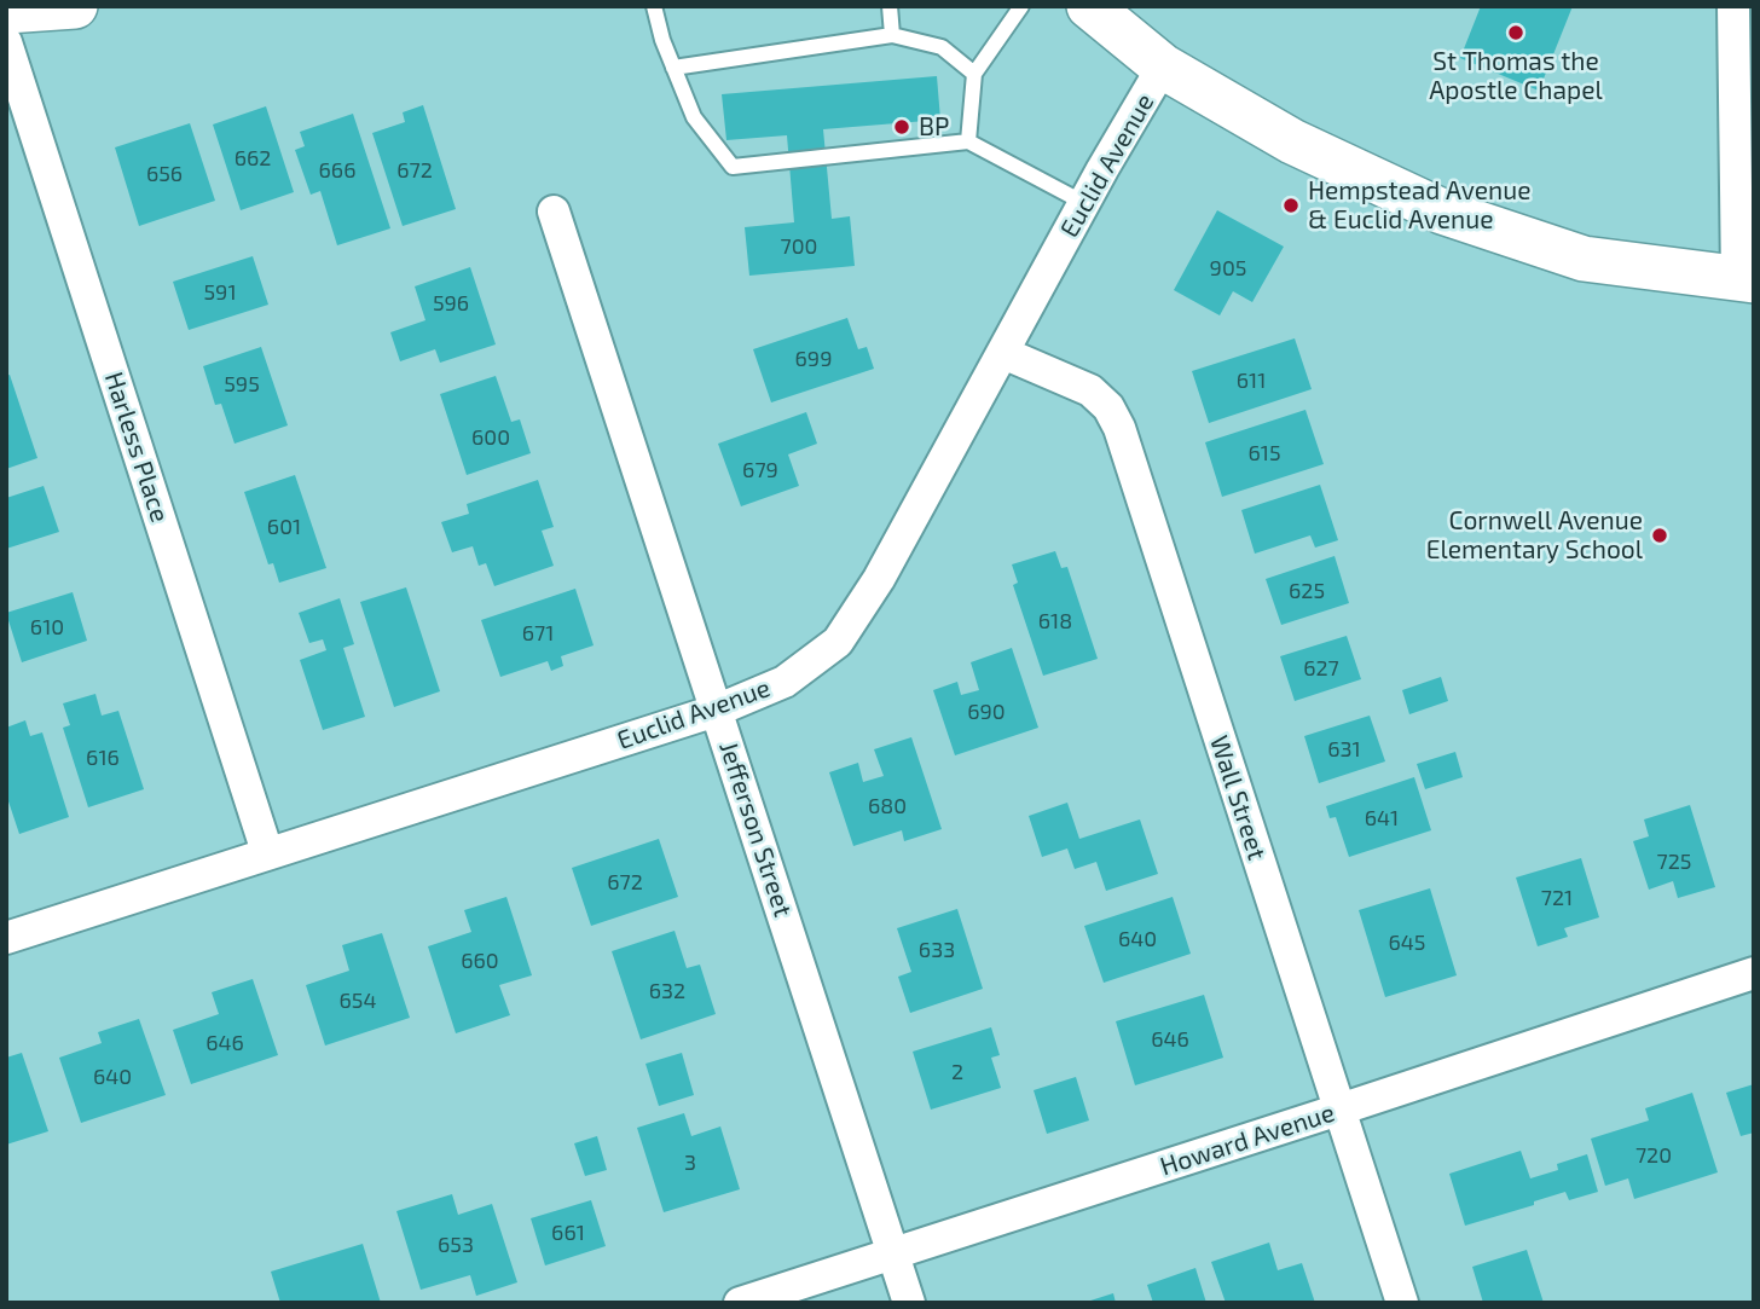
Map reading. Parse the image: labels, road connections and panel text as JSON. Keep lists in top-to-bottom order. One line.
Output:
{"streets":{"street":["Euclid Avenue","Harless Place","Wall Street","Jefferson Street","Howard Avenue"]},"crossings":[["Euclid Avenue","Harless Place"],["Euclid Avenue","Wall Street"],["Euclid Avenue","Jefferson Street"],["Wall Street","Howard Avenue"],["Jefferson Street","Howard Avenue"]],"places":["St Thomas the Apostle Chapel","BP","Hempstead Avenue & Euclid Avenue","Cornwell Avenue Elementary School"],"house_numbers":["662","666","672","656","700","905","591","596","699","611","595","600","615","679","601","625","618","610","671","627","690","631","616","680","641","725","672","721","640","645","633","660","632","654","646","646","2","640","720","3","661","653"]}
